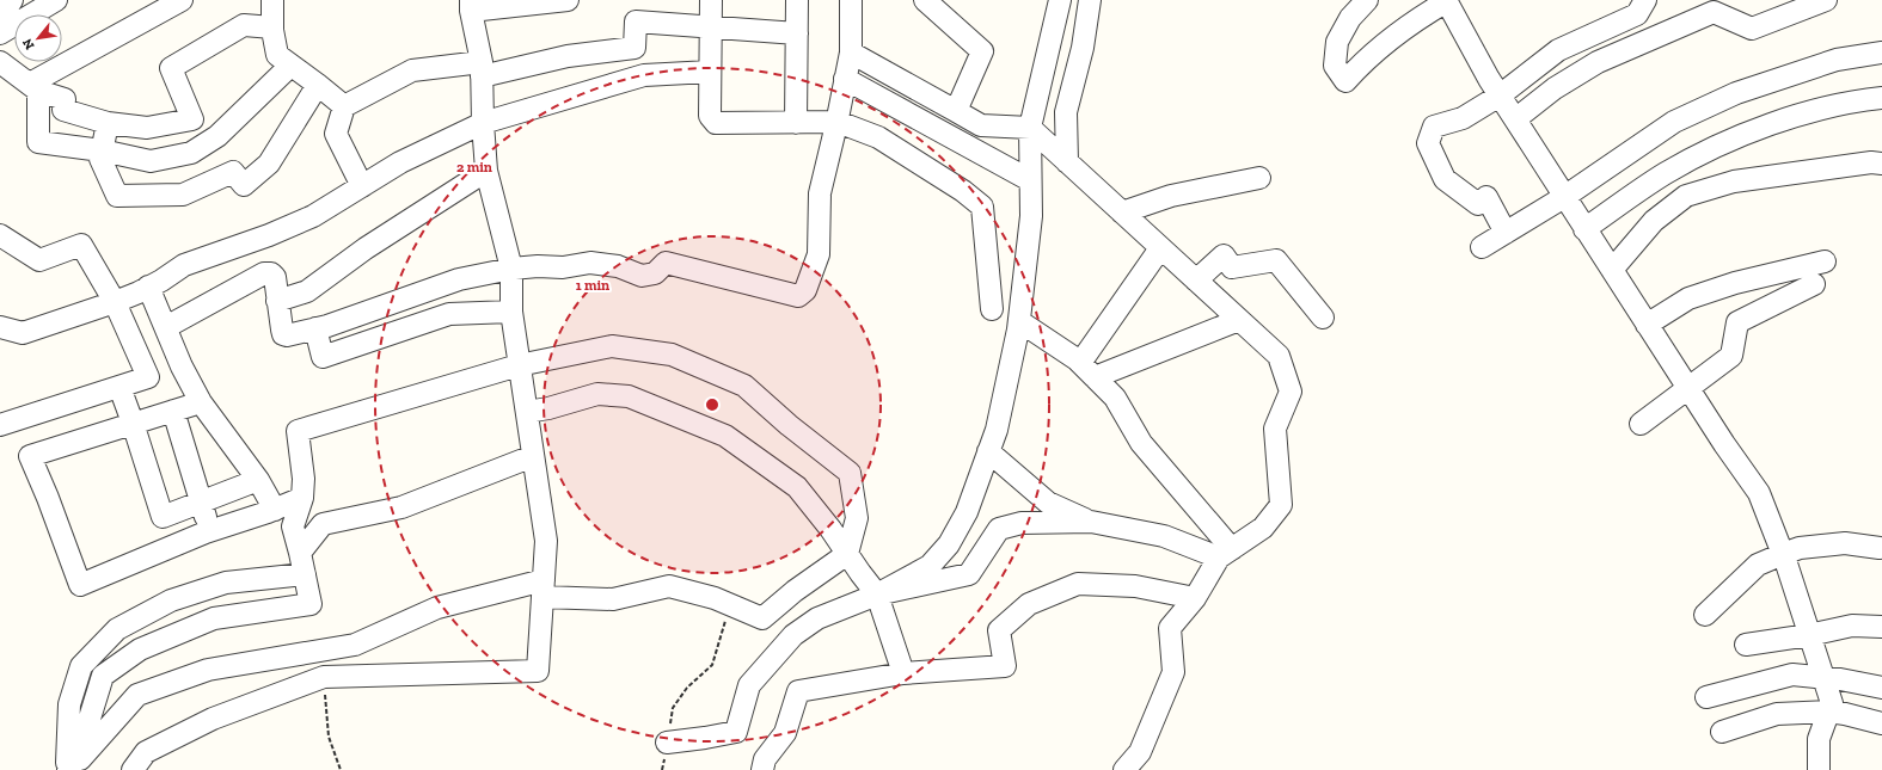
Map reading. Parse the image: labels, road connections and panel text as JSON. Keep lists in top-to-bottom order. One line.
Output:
{"north":"bottom left","rings":["2 min","1 min"]}
